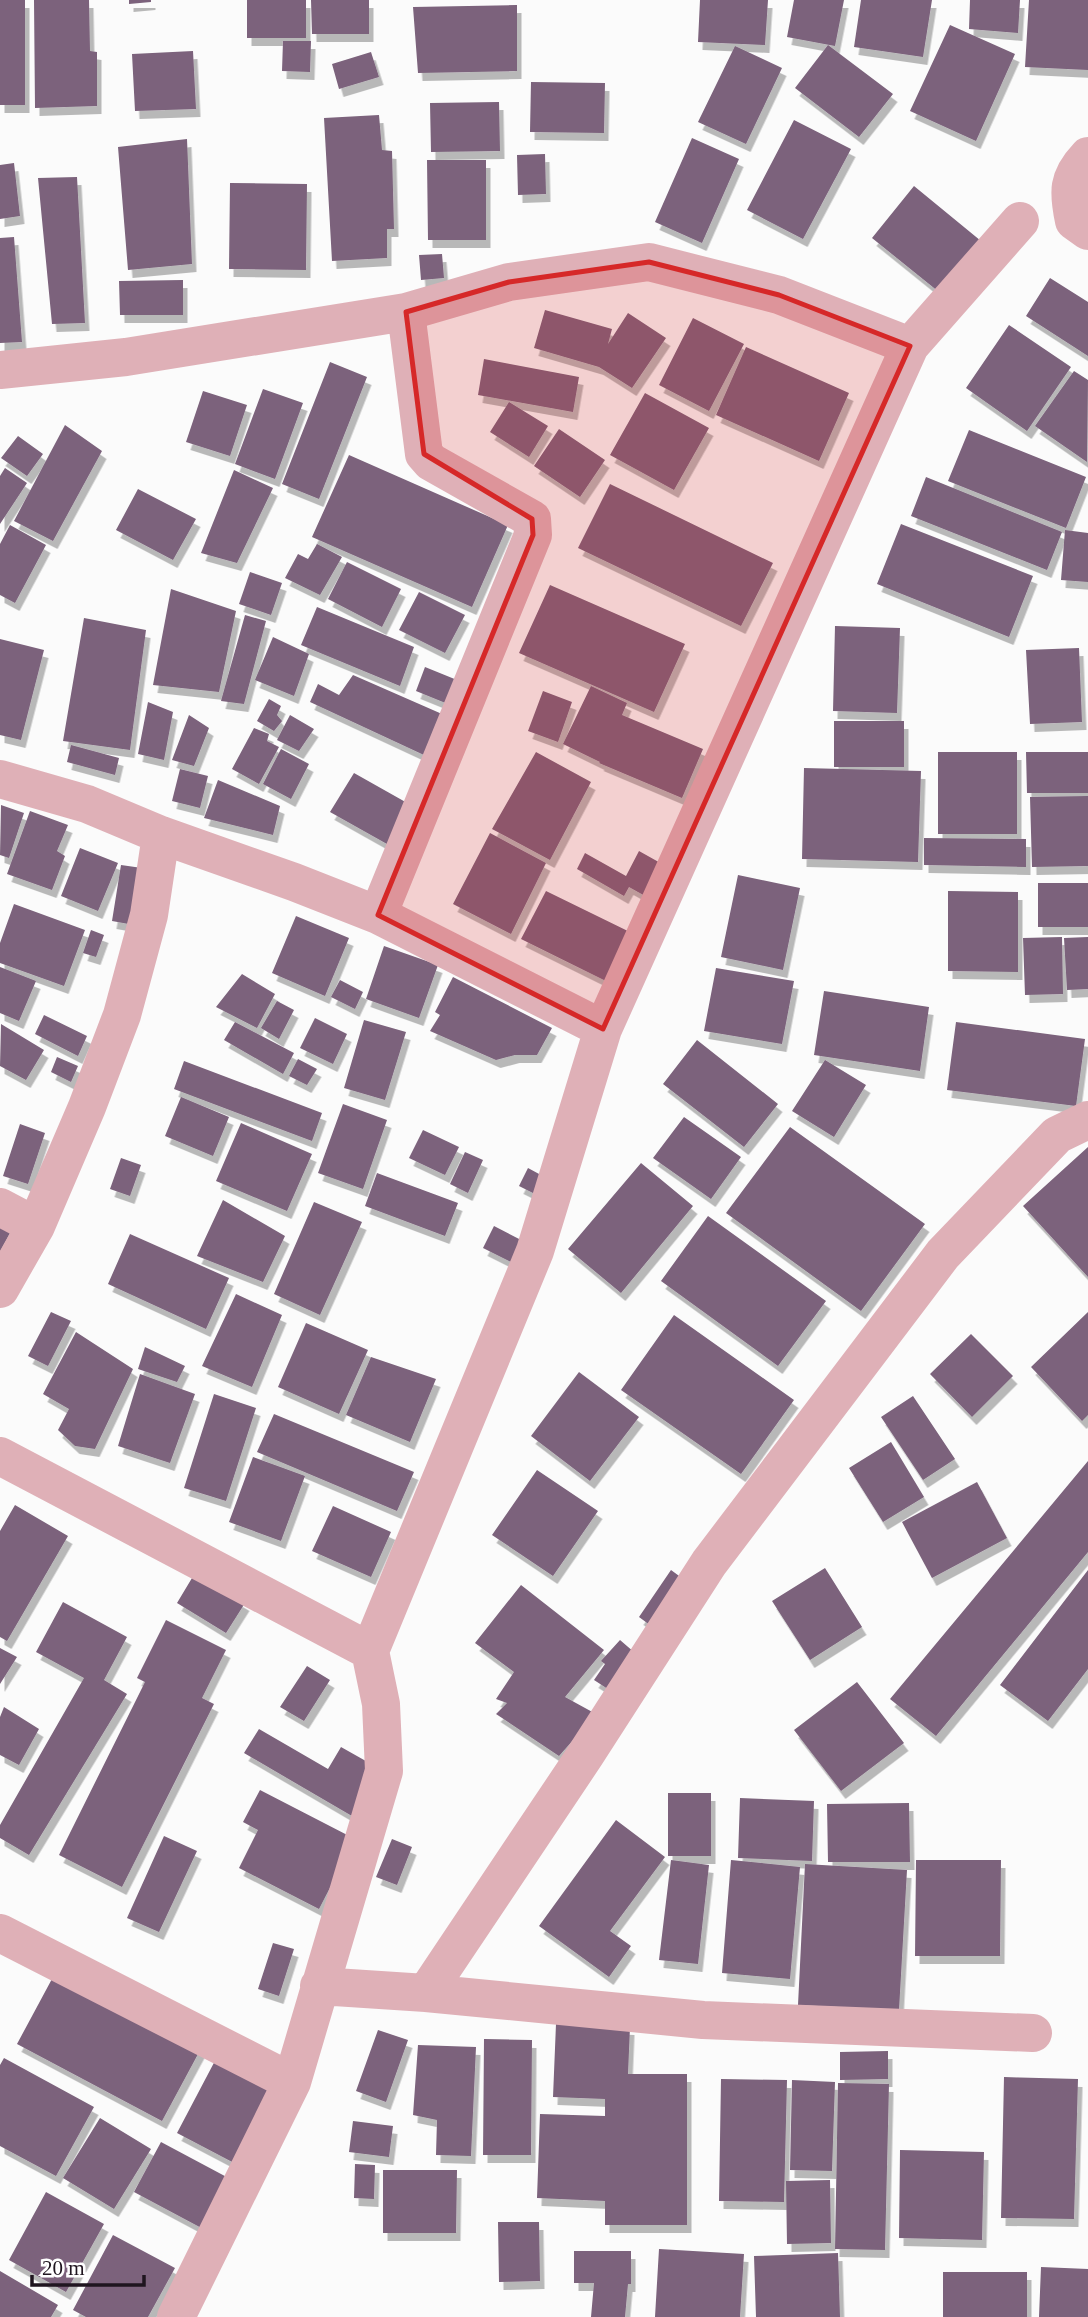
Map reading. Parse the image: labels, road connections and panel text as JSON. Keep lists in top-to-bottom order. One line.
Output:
{"scale_bar":"20 m"}
